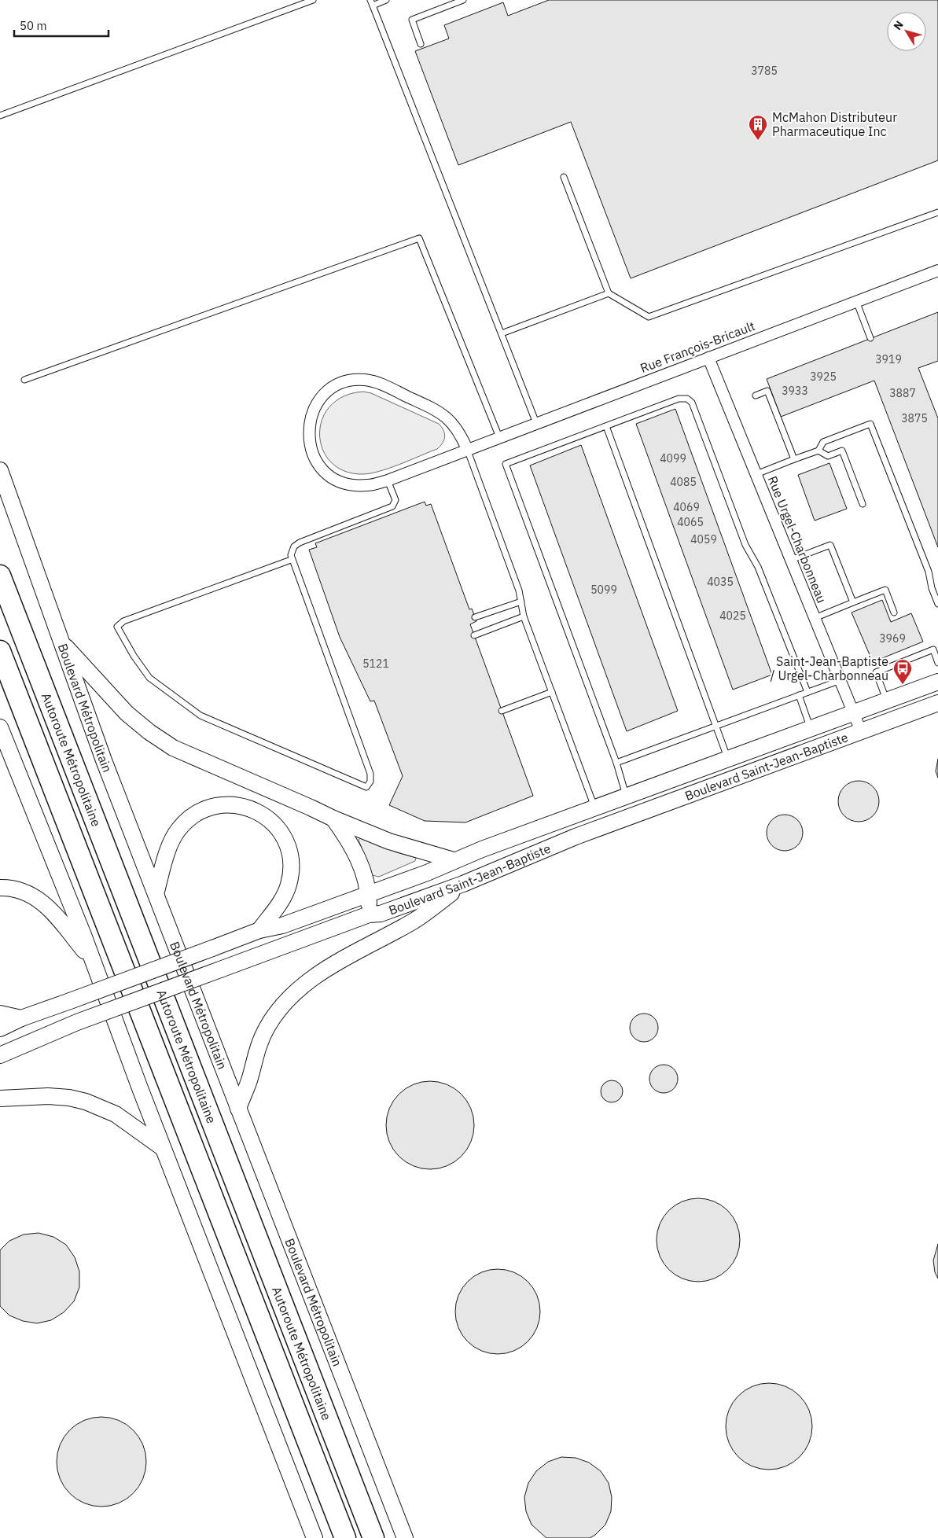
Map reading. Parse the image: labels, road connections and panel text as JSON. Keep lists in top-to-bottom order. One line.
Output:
{"streets":{"highway":["Autoroute Métropolitaine"],"main road":["Boulevard Métropolitain","Boulevard Saint-Jean-Baptiste"],"street":["Rue François-Bricault","Rue Urgel-Charbonneau"]},"crossings":[["Rue François-Bricault","Rue Urgel-Charbonneau"],["Rue Urgel-Charbonneau","Boulevard Saint-Jean-Baptiste"]],"places":{"building":["McMahon Distributeur Pharmaceutique Inc"],"bus stop":["Saint-Jean-Baptiste / Urgel-Charbonneau"]},"house_numbers":["3785","3919","3925","3933","3887","3875","4099","4085","4069","4065","4059","4035","5099","4025","3969","5121"],"scale_bar":"50 m","north":"top left"}
